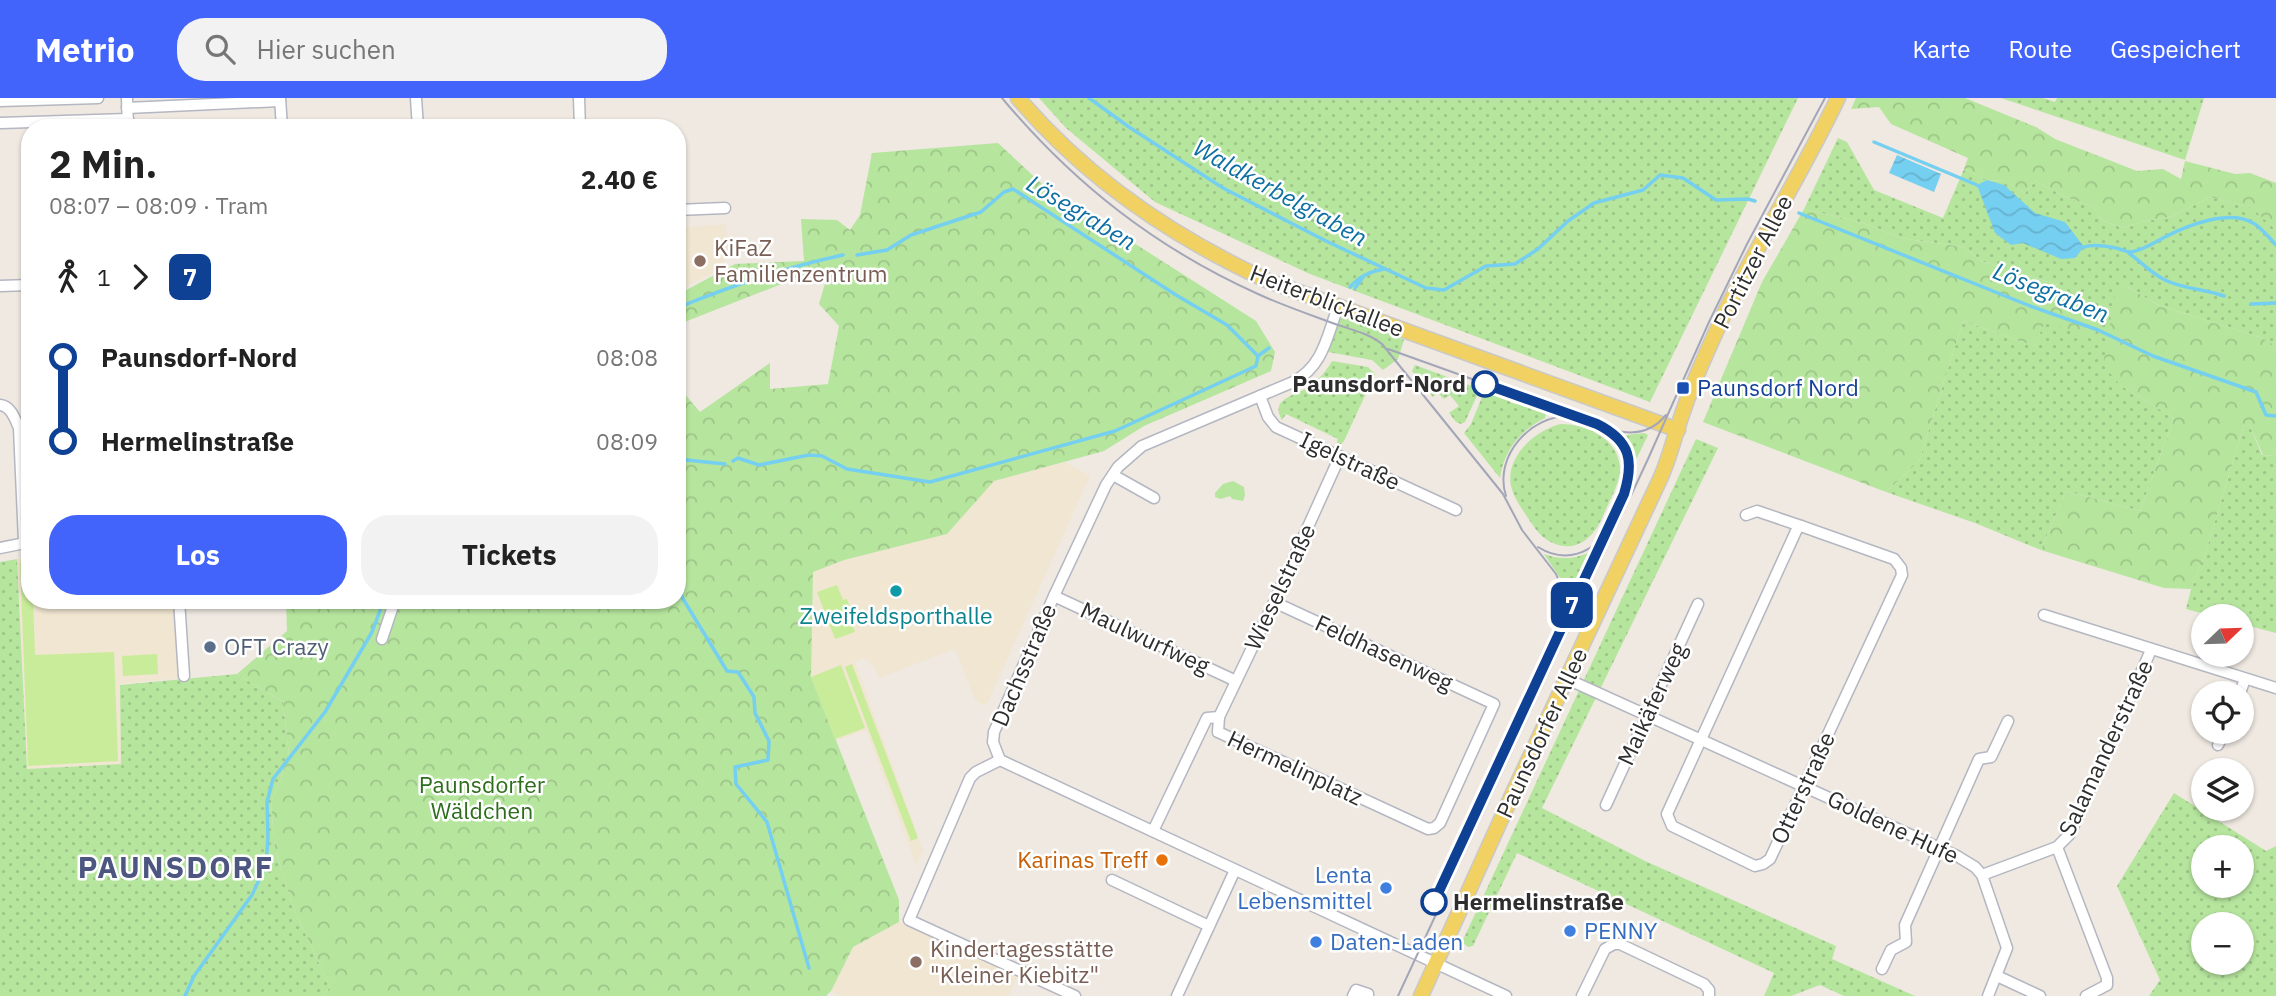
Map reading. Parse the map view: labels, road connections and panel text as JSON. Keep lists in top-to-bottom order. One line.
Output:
{"streets":{"main road":["Portitzer Allee","Heiterblickallee","Paunsdorfer Allee"],"street":["Igelstraße","Wieselstraße","Maulwurfweg","Feldhasenweg","Dachsstraße","Maikäferweg","Salamanderstraße","Hermelinplatz","Otterstraße","Goldene Hufe"]},"crossings":[["Portitzer Allee","Heiterblickallee"],["Portitzer Allee","Paunsdorfer Allee"],["Heiterblickallee","Dachsstraße"],["Heiterblickallee","Paunsdorfer Allee"],["Igelstraße","Wieselstraße"],["Igelstraße","Dachsstraße"],["Wieselstraße","Maulwurfweg"],["Wieselstraße","Feldhasenweg"],["Wieselstraße","Hermelinplatz"],["Maulwurfweg","Dachsstraße"],["Feldhasenweg","Hermelinplatz"],["Maikäferweg","Goldene Hufe"],["Paunsdorfer Allee","Goldene Hufe"],["Salamanderstraße","Goldene Hufe"],["Otterstraße","Goldene Hufe"]],"districts":["PAUNSDORF"],"water":["Waldkerbelgraben","Lösegraben"],"parks":["Paunsdorfer Wäldchen"],"places":{"other":["KiFaZ Familienzentrum","Paunsdorf-Nord","Zweifeldsporthalle","OFT Crazy","Karinas Treff","Lenta Lebensmittel","Hermelinstraße","PENNY","Daten-Laden","Kindertagesstätte \"Kleiner Kiebitz\""],"transit":["Paunsdorf Nord"]},"lines":["tram line 7"],"north":"top right","page":{"header":"Metrio","search":"Hier suchen","nav":["Karte","Route","Gespeichert"],"on_map":"7","heading":["2 Min.","08:07 – 08:09 · Tram","2.40 €"],"legs":["1","7"],"list":[{"name":"Paunsdorf-Nord","value":"08:08"},{"name":"Hermelinstraße","value":"08:09"}],"buttons":["Los","Tickets"],"map_buttons":["+","−"]}}
